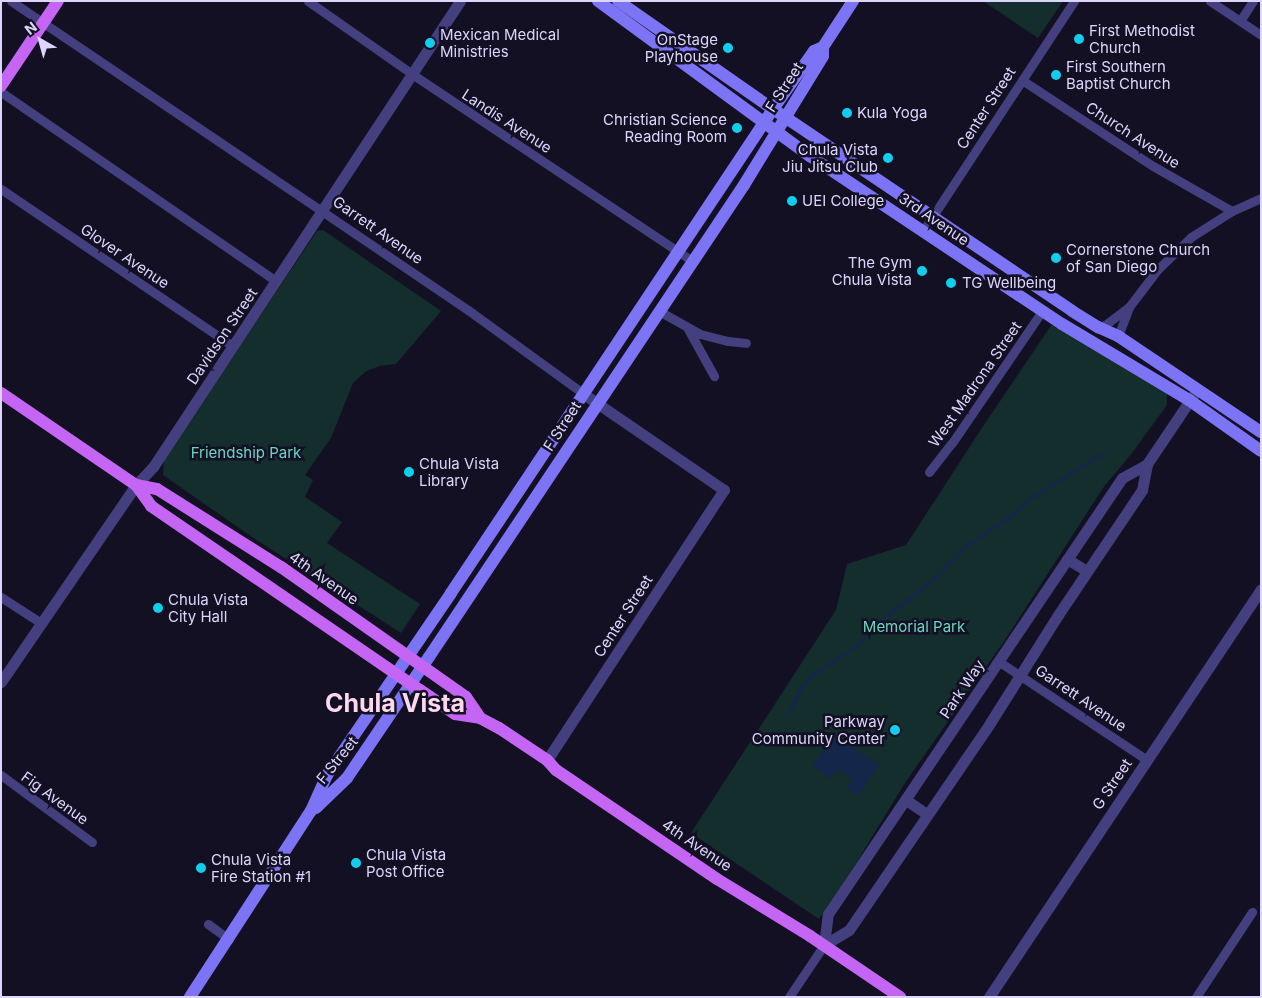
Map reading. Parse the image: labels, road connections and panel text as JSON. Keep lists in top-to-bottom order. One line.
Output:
{"streets":{"main road":["F Street","3rd Avenue","4th Avenue"],"street":["Center Street","Landis Avenue","Church Avenue","Garrett Avenue","Glover Avenue","Davidson Street","West Madrona Street","Park Way","G Street","Fig Avenue"]},"crossings":[["F Street","Landis Avenue"],["F Street","3rd Avenue"],["F Street","Garrett Avenue"],["F Street","4th Avenue"],["Center Street","Church Avenue"],["Center Street","3rd Avenue"],["Center Street","Garrett Avenue"],["Center Street","4th Avenue"],["Landis Avenue","Davidson Street"],["3rd Avenue","West Madrona Street"],["3rd Avenue","Park Way"],["Garrett Avenue","Davidson Street"],["Garrett Avenue","Park Way"],["Garrett Avenue","G Street"],["Glover Avenue","Davidson Street"],["Davidson Street","4th Avenue"],["4th Avenue","Park Way"]],"districts":["Chula Vista"],"parks":["Friendship Park","Memorial Park"],"places":["First Methodist Church","Mexican Medical Ministries","OnStage Playhouse","First Southern Baptist Church","Kula Yoga","Christian Science Reading Room","Chula Vista Jiu Jitsu Club","UEI College","Cornerstone Church of San Diego","The Gym Chula Vista","TG Wellbeing","Chula Vista Library","Chula Vista City Hall","Parkway Community Center","Chula Vista Post Office","Chula Vista Fire Station #1"],"north":"top left"}
